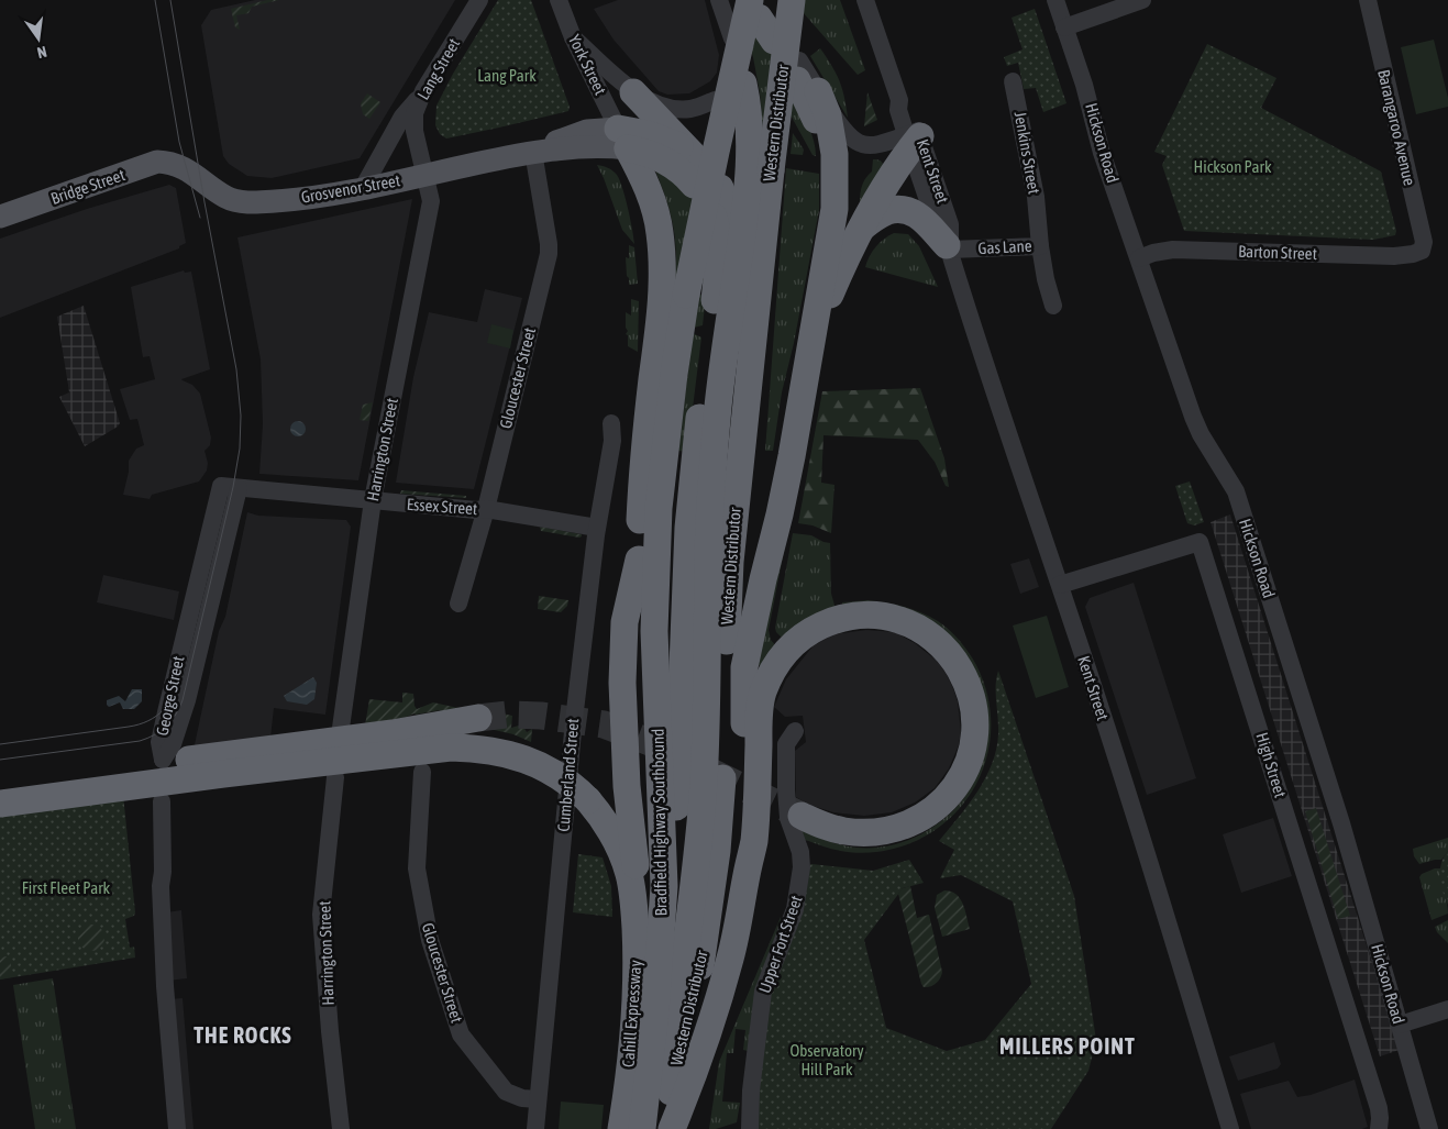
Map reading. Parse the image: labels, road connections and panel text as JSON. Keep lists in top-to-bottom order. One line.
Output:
{"streets":{"highway":["Western Distributor","Bradfield Highway Southbound","Cahill Expressway"],"main road":["Bridge Street","Grosvenor Street"],"street":["York Street","Lang Street","Barangaroo Avenue","Hickson Road","Jenkins Street","Kent Street","Gas Lane","Barton Street","Gloucester Street","Harrington Street","Essex Street","George Street","High Street","Cumberland Street","Upper Fort Street"]},"crossings":[["York Street","Grosvenor Street"],["Lang Street","Grosvenor Street"],["Lang Street","Harrington Street"],["Barangaroo Avenue","Barton Street"],["Hickson Road","Barton Street"],["Jenkins Street","Gas Lane"],["Kent Street","Gas Lane"],["Kent Street","High Street"],["Bridge Street","Grosvenor Street"],["Grosvenor Street","Gloucester Street"],["Grosvenor Street","Harrington Street"],["Gloucester Street","Essex Street"],["Gloucester Street","Cumberland Street"],["Harrington Street","Essex Street"],["Essex Street","George Street"],["Essex Street","Cumberland Street"]],"districts":["THE ROCKS","MILLERS POINT"],"parks":["Lang Park","Hickson Park","First Fleet Park","Observatory Hill Park"],"north":"bottom"}
